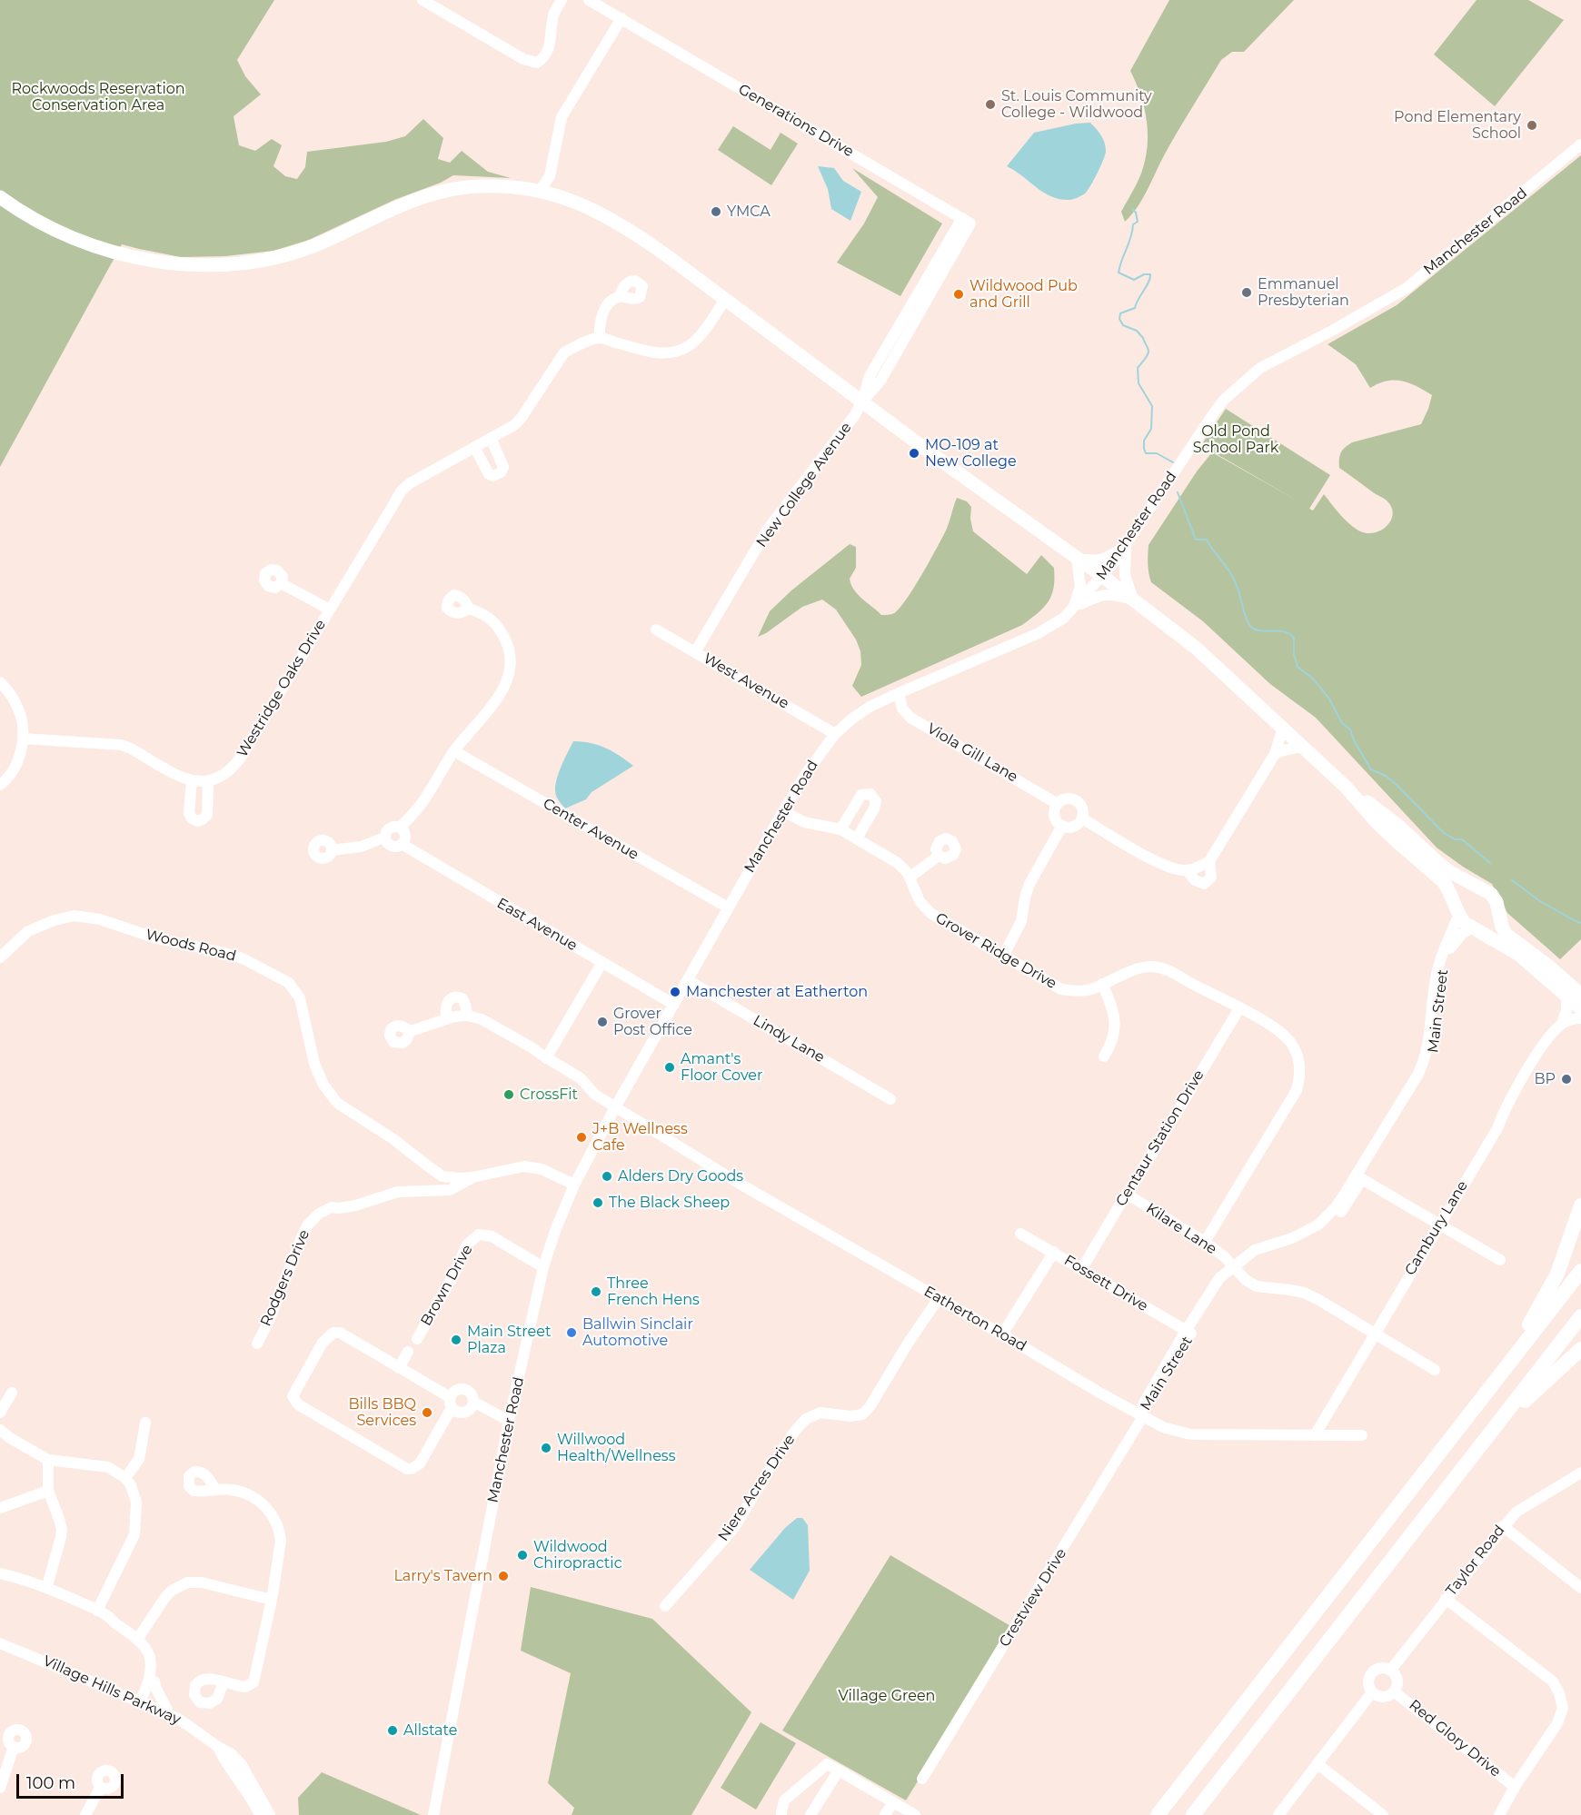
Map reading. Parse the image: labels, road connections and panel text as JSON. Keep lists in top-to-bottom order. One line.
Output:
{"streets":{"street":["Generations Drive","Manchester Road","New College Avenue","West Avenue","Westridge Oaks Drive","Viola Gill Lane","Center Avenue","East Avenue","Woods Road","Grover Ridge Drive","Main Street","Lindy Lane","Centaur Station Drive","Cambury Lane","Kilare Lane","Rodgers Drive","Fossett Drive","Brown Drive","Eatherton Road","Niere Acres Drive","Taylor Road","Crestview Drive","Village Hills Parkway","Red Glory Drive"]},"crossings":[["Generations Drive","New College Avenue"],["Manchester Road","West Avenue"],["Manchester Road","Viola Gill Lane"],["Manchester Road","Center Avenue"],["Manchester Road","East Avenue"],["Manchester Road","Woods Road"],["Manchester Road","Grover Ridge Drive"],["Manchester Road","Lindy Lane"],["Manchester Road","Brown Drive"],["Manchester Road","Eatherton Road"],["New College Avenue","West Avenue"],["Woods Road","Rodgers Drive"],["Grover Ridge Drive","Centaur Station Drive"],["Grover Ridge Drive","Kilare Lane"],["Main Street","Kilare Lane"],["Main Street","Fossett Drive"],["Main Street","Eatherton Road"],["Main Street","Crestview Drive"],["Centaur Station Drive","Kilare Lane"],["Centaur Station Drive","Fossett Drive"],["Cambury Lane","Kilare Lane"],["Cambury Lane","Eatherton Road"],["Eatherton Road","Niere Acres Drive"],["Eatherton Road","Crestview Drive"],["Taylor Road","Red Glory Drive"]],"parks":["Rockwoods Reservation Conservation Area","Old Pond School Park","Village Green"],"places":["St. Louis Community College - Wildwood","Pond Elementary School","YMCA","Emmanuel Presbyterian","Wildwood Pub and Grill","MO-109 at New College","Manchester at Eatherton","Grover Post Office","Amant's Floor Cover","BP","CrossFit","J+B Wellness Cafe","Alders Dry Goods","The Black Sheep","Three French Hens","Ballwin Sinclair Automotive","Main Street Plaza","Bills BBQ Services","Willwood Health/Wellness","Wildwood Chiropractic","Larry's Tavern","Allstate"],"scale_bar":"100 m"}
